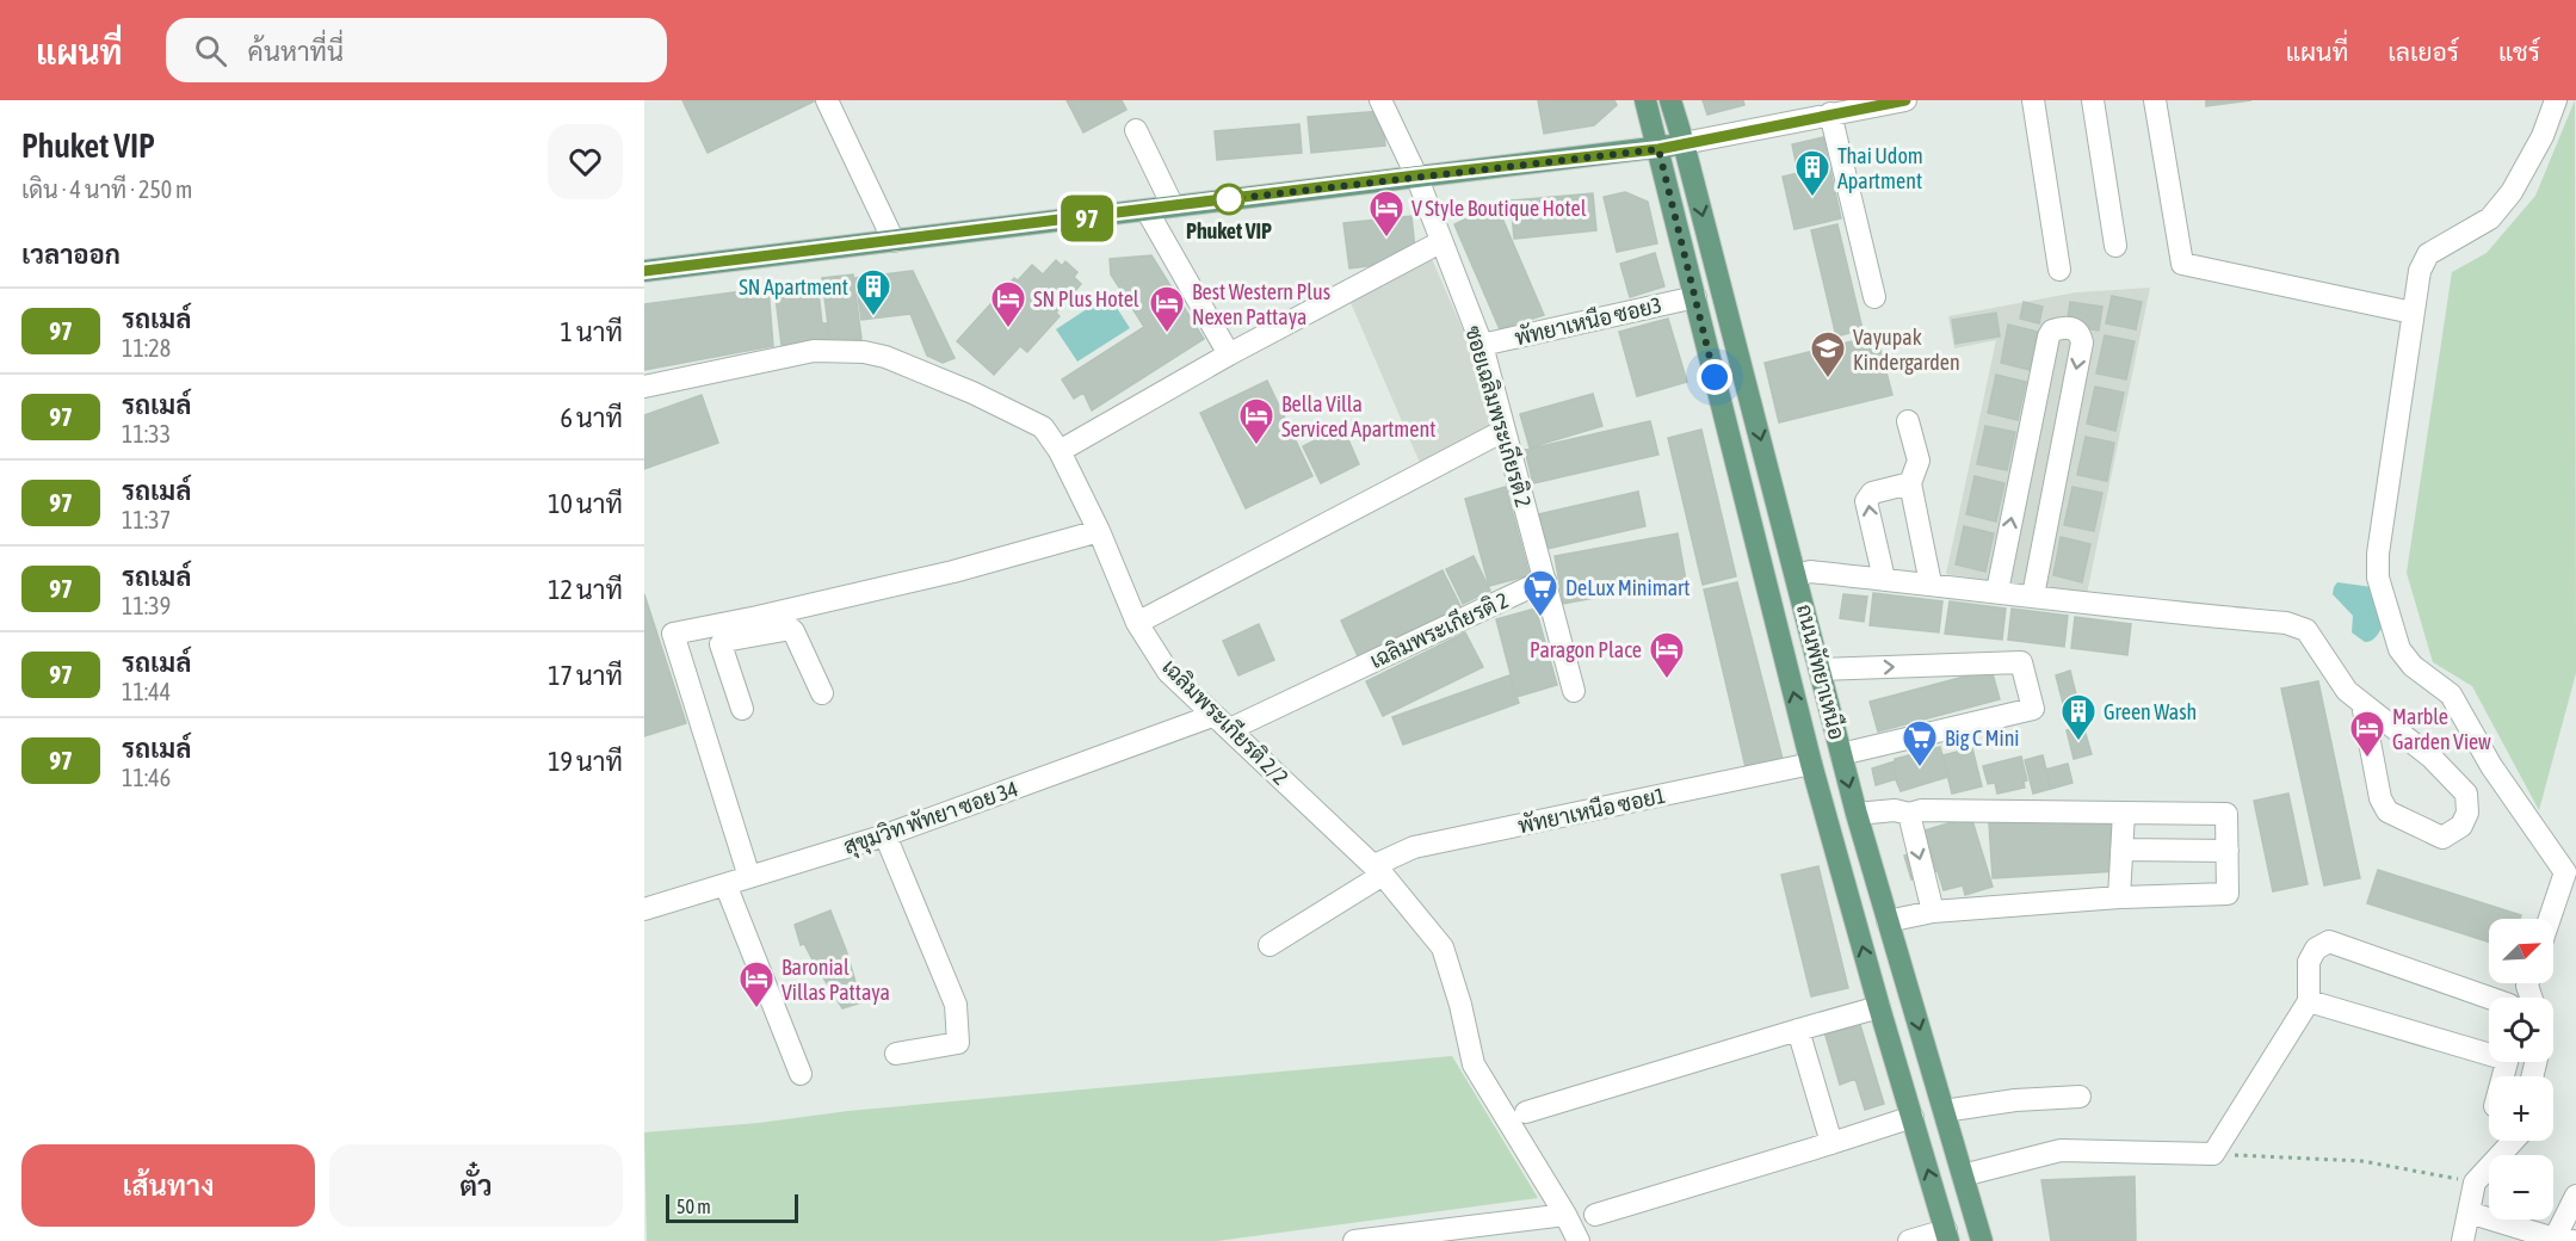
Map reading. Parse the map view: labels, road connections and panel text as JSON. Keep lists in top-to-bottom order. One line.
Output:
{"streets":{"main road":["ถนนพัทยาเหนือ"],"street":["พัทยาเหนือ ซอย3","ซอยเฉลิมพระเกียรติ 2","เฉลิมพระเกียรติ 2","เฉลิมพระเกียรติ 2/2","พัทยาเหนือ ซอย1","สุขุมวิท พัทยา ซอย 34"]},"crossings":[["พัทยาเหนือ ซอย3","ซอยเฉลิมพระเกียรติ 2"],["พัทยาเหนือ ซอย3","ถนนพัทยาเหนือ"],["ซอยเฉลิมพระเกียรติ 2","เฉลิมพระเกียรติ 2"],["เฉลิมพระเกียรติ 2","เฉลิมพระเกียรติ 2/2"],["ถนนพัทยาเหนือ","พัทยาเหนือ ซอย1"],["เฉลิมพระเกียรติ 2/2","พัทยาเหนือ ซอย1"],["เฉลิมพระเกียรติ 2/2","สุขุมวิท พัทยา ซอย 34"]],"places":{"building":["Thai Udom Apartment","SN Apartment","Green Wash"],"other":["Phuket VIP"],"hotel":["V Style Boutique Hotel","SN Plus Hotel","Best Western Plus Nexen Pattaya","Bella Villa Serviced Apartment","Paragon Place","Marble Garden View","Baronial Villas Pattaya"],"school or university":["Vayupak Kindergarden"],"supermarket":["DeLux Minimart","Big C Mini"]},"lines":["bus line 97"],"scale_bar":"50 m","north":"top right","page":{"header":"แผนที่","search":"ค้นหาที่นี่","nav":["แผนที่","เลเยอร์","แชร์"],"heading":[["Phuket VIP","เดิน · 4 นาที · 250 m"],"เวลาออก"],"on_map":"97","list":[{"mark":"97","name":"รถเมล์","note":"11:28","value":"1 นาที"},{"mark":"97","name":"รถเมล์","note":"11:33","value":"6 นาที"},{"mark":"97","name":"รถเมล์","note":"11:37","value":"10 นาที"},{"mark":"97","name":"รถเมล์","note":"11:39","value":"12 นาที"},{"mark":"97","name":"รถเมล์","note":"11:44","value":"17 นาที"},{"mark":"97","name":"รถเมล์","note":"11:46","value":"19 นาที"}],"map_buttons":["+","−"],"buttons":["เส้นทาง","ตั๋ว"],"scale":"50 m"}}
